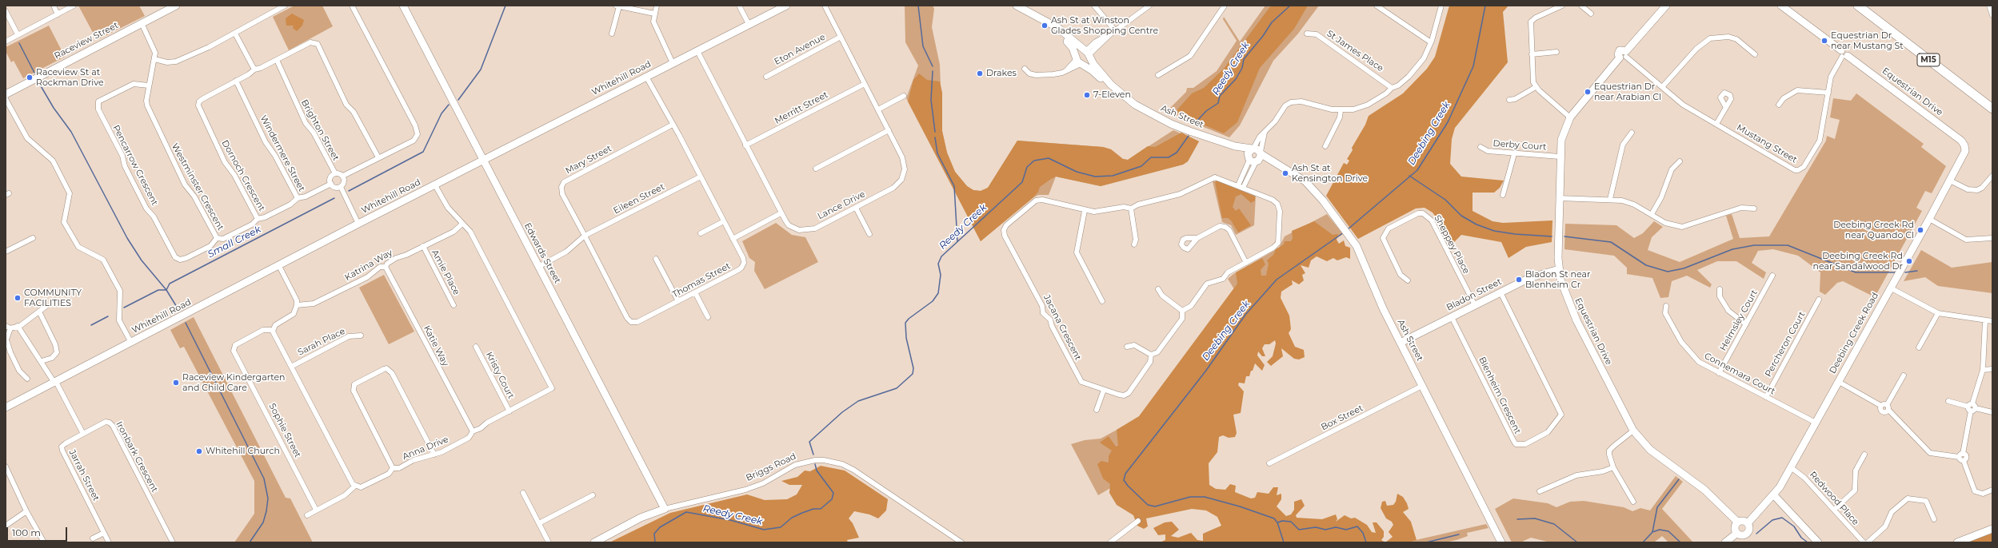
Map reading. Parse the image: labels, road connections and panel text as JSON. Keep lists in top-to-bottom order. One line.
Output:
{"streets":{"highway":["M15"],"street":["Raceview Street","Eton Avenue","St James Place","Whitehill Road","Equestrian Drive","Merritt Street","Ash Street","Brighton Street","Mustang Street","Derby Court","Windermere Street","Mary Street","Pencarrow Crescent","Dornoch Crescent","Westminster Crescent","Eileen Street","Lance Drive","Sheppey Place","Edwards Street","Katrina Way","Amie Place","Thomas Street","Bladon Street","Helmsley Court","Jacana Crescent","Deebing Creek Road","Sarah Place","Percheron Court","Katie Way","Connemara Court","Kristy Court","Blenheim Crescent","Box Street","Sophie Street","Anna Drive","Ironbark Crescent","Briggs Road","Jarrah Street","Redwood Place"]},"crossings":[["Raceview Street","Westminster Crescent"],["Eton Avenue","Lance Drive"],["Whitehill Road","Lance Drive"],["Whitehill Road","Edwards Street"],["Whitehill Road","Thomas Street"],["Whitehill Road","Anna Drive"],["Equestrian Drive","Mustang Street"],["Equestrian Drive","Derby Court"],["Equestrian Drive","Bladon Street"],["Equestrian Drive","Deebing Creek Road"],["Merritt Street","Lance Drive"],["Ash Street","Bladon Street"],["Ash Street","Box Street"],["Brighton Street","Dornoch Crescent"],["Brighton Street","Westminster Crescent"],["Windermere Street","Dornoch Crescent"],["Windermere Street","Westminster Crescent"],["Mary Street","Eileen Street"],["Mary Street","Thomas Street"],["Pencarrow Crescent","Westminster Crescent"],["Dornoch Crescent","Westminster Crescent"],["Eileen Street","Thomas Street"],["Sheppey Place","Bladon Street"],["Edwards Street","Briggs Road"],["Katrina Way","Amie Place"],["Katrina Way","Katie Way"],["Katrina Way","Anna Drive"],["Bladon Street","Blenheim Crescent"],["Helmsley Court","Connemara Court"],["Deebing Creek Road","Connemara Court"],["Deebing Creek Road","Redwood Place"],["Percheron Court","Connemara Court"],["Katie Way","Anna Drive"],["Kristy Court","Anna Drive"],["Ironbark Crescent","Jarrah Street"]],"water":["Reedy Creek","Deebing Creek","Small Creek"],"places":["Ash St at Winston Glades Shopping Centre","Equestrian Dr near Mustang St","Drakes","Raceview St at Rockman Drive","Equestrian Dr near Arabian Cl","7-Eleven","Ash St at Kensington Drive","Deebing Creek Rd near Quando Cl","Deebing Creek Rd near Sandalwood Dr","Bladon St near Blenheim Cr","COMMUNITY FACILITIES","Raceview Kindergarten and Child Care","Whitehill Church"],"scale_bar":"100 m"}
